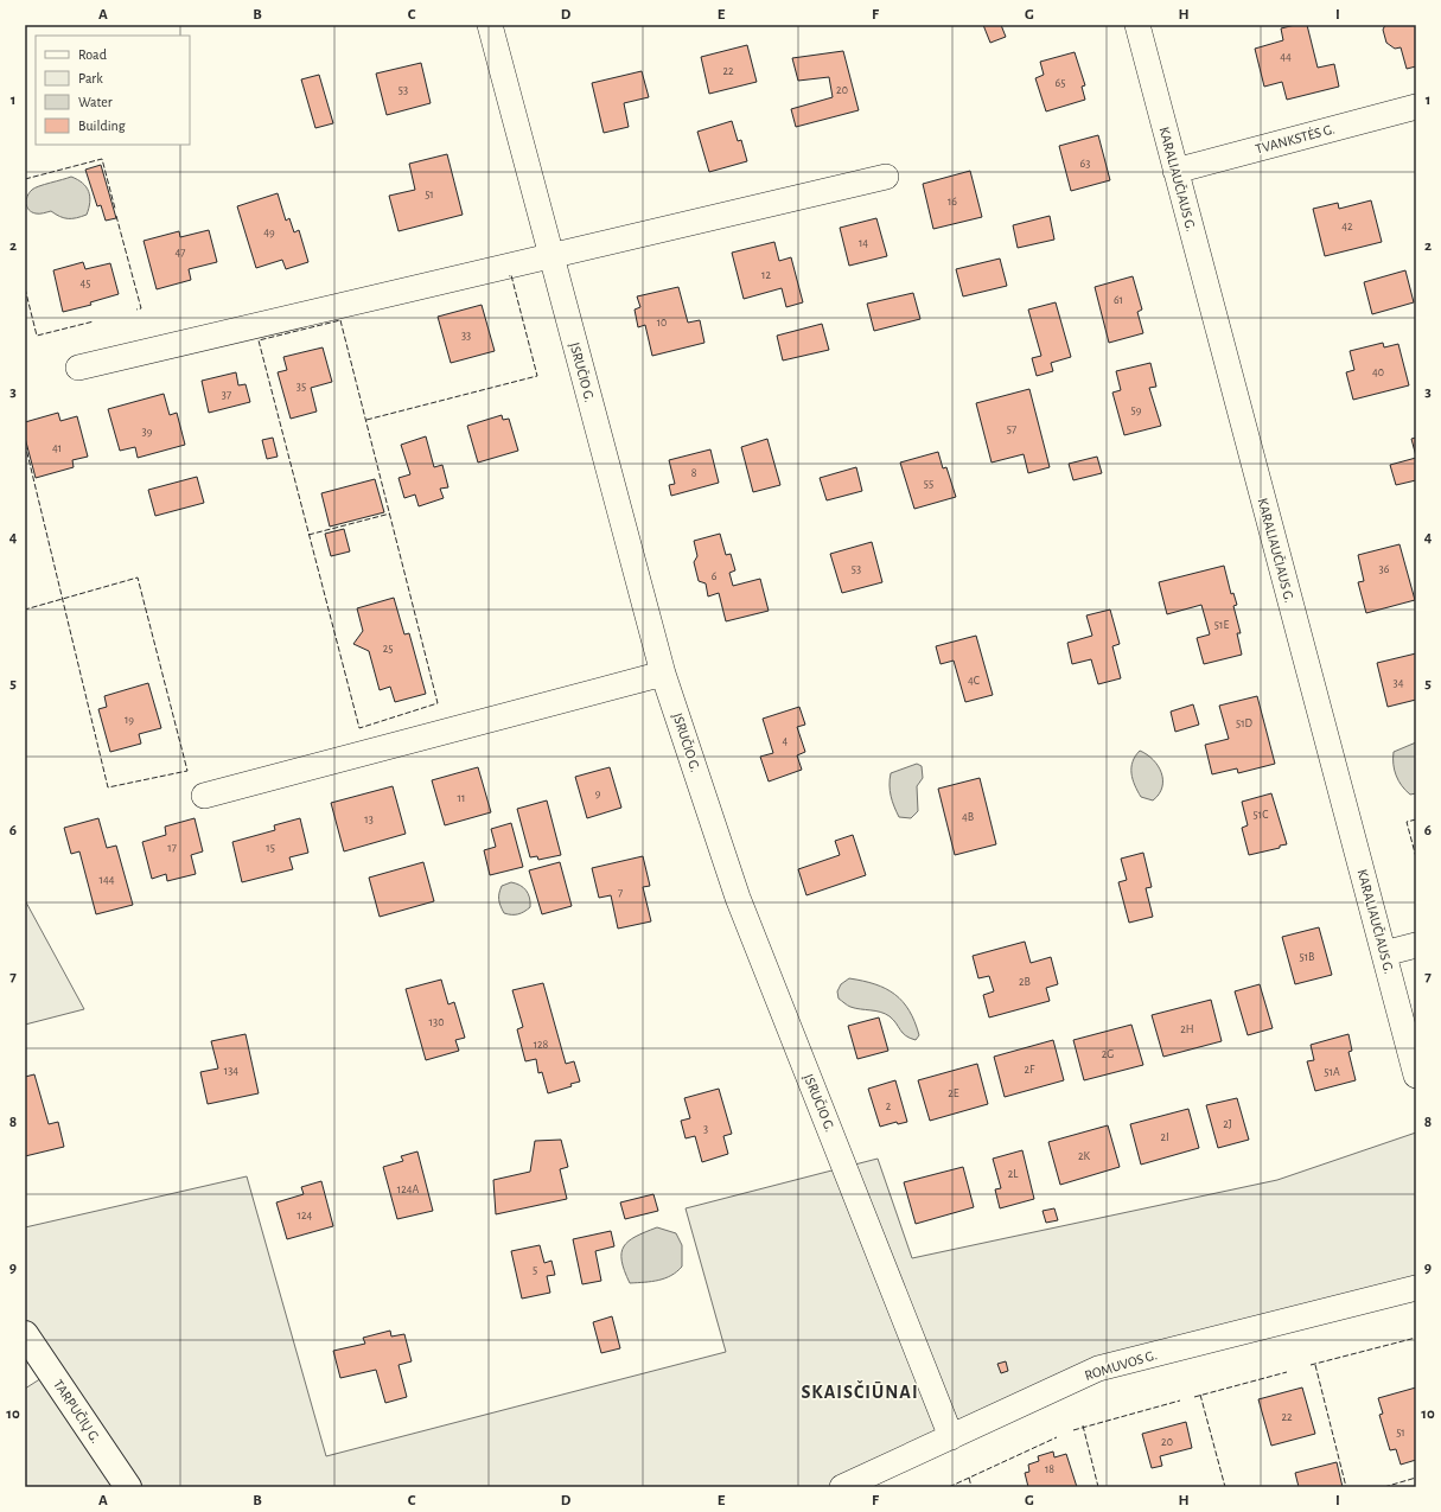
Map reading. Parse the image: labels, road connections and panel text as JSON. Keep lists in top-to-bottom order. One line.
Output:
{"streets":{"main road":["TARPUČIŲ G."],"street":["TVANKSTĖS G.","KARALIAUČIAUS G.","ĮSRUČIO G.","ROMUVOS G."]},"crossings":[["TVANKSTĖS G.","KARALIAUČIAUS G."],["ĮSRUČIO G.","ROMUVOS G."]],"districts":["SKAISČIŪNAI"],"house_numbers":["44","22","65","53","20","63","51","16","42","49","14","47","12","45","61","10","33","40","35","37","59","57","39","41","8","55","53","36","6","51E","25","4C","34","19","51D","4","9","11","51C","4B","13","17","15","144","7","51B","2B","130","2H","128","2G","2F","134","51A","2E","2","2J","3","2I","2K","2L","124A","124","5","22","51","20","18"],"legend":["Road","Park","Water","Building"],"grid":{"columns":["A","B","C","D","E","F","G","H","I"],"rows":["1","2","3","4","5","6","7","8","9","10"]}}
